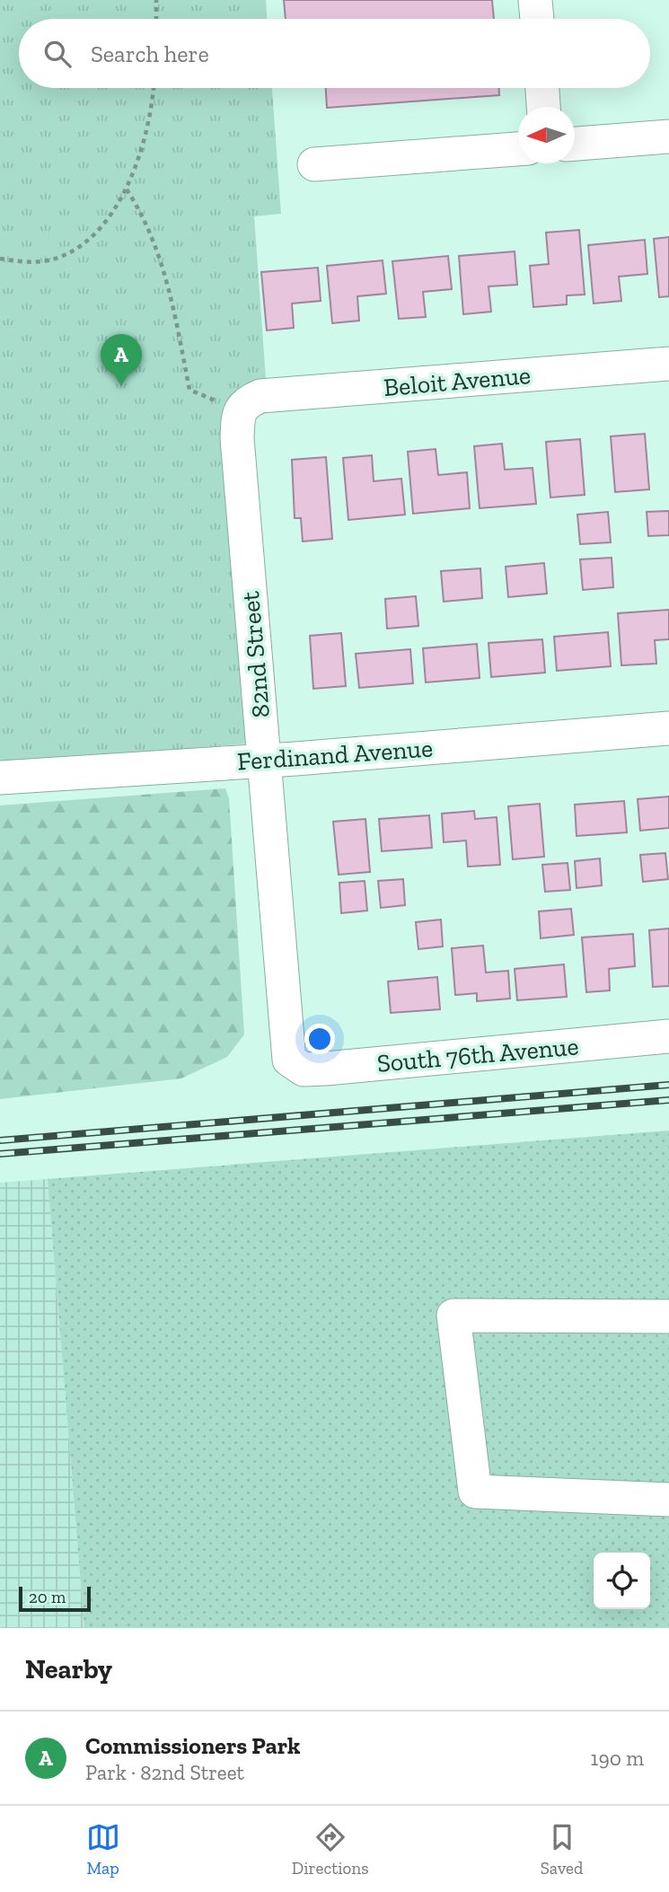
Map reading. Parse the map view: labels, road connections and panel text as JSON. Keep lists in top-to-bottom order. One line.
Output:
{"streets":{"street":["Beloit Avenue","82nd Street","Ferdinand Avenue","South 76th Avenue"]},"crossings":[["Beloit Avenue","82nd Street"],["82nd Street","Ferdinand Avenue"],["82nd Street","South 76th Avenue"]],"scale_bar":"20 m","north":"left","page":{"search":"Search here","pins":"A","scale":"20 m","heading":"Nearby","list":[{"mark":"A","name":"Commissioners Park","note":"Park · 82nd Street","value":"190 m"}],"nav":["Map","Directions","Saved"]}}
